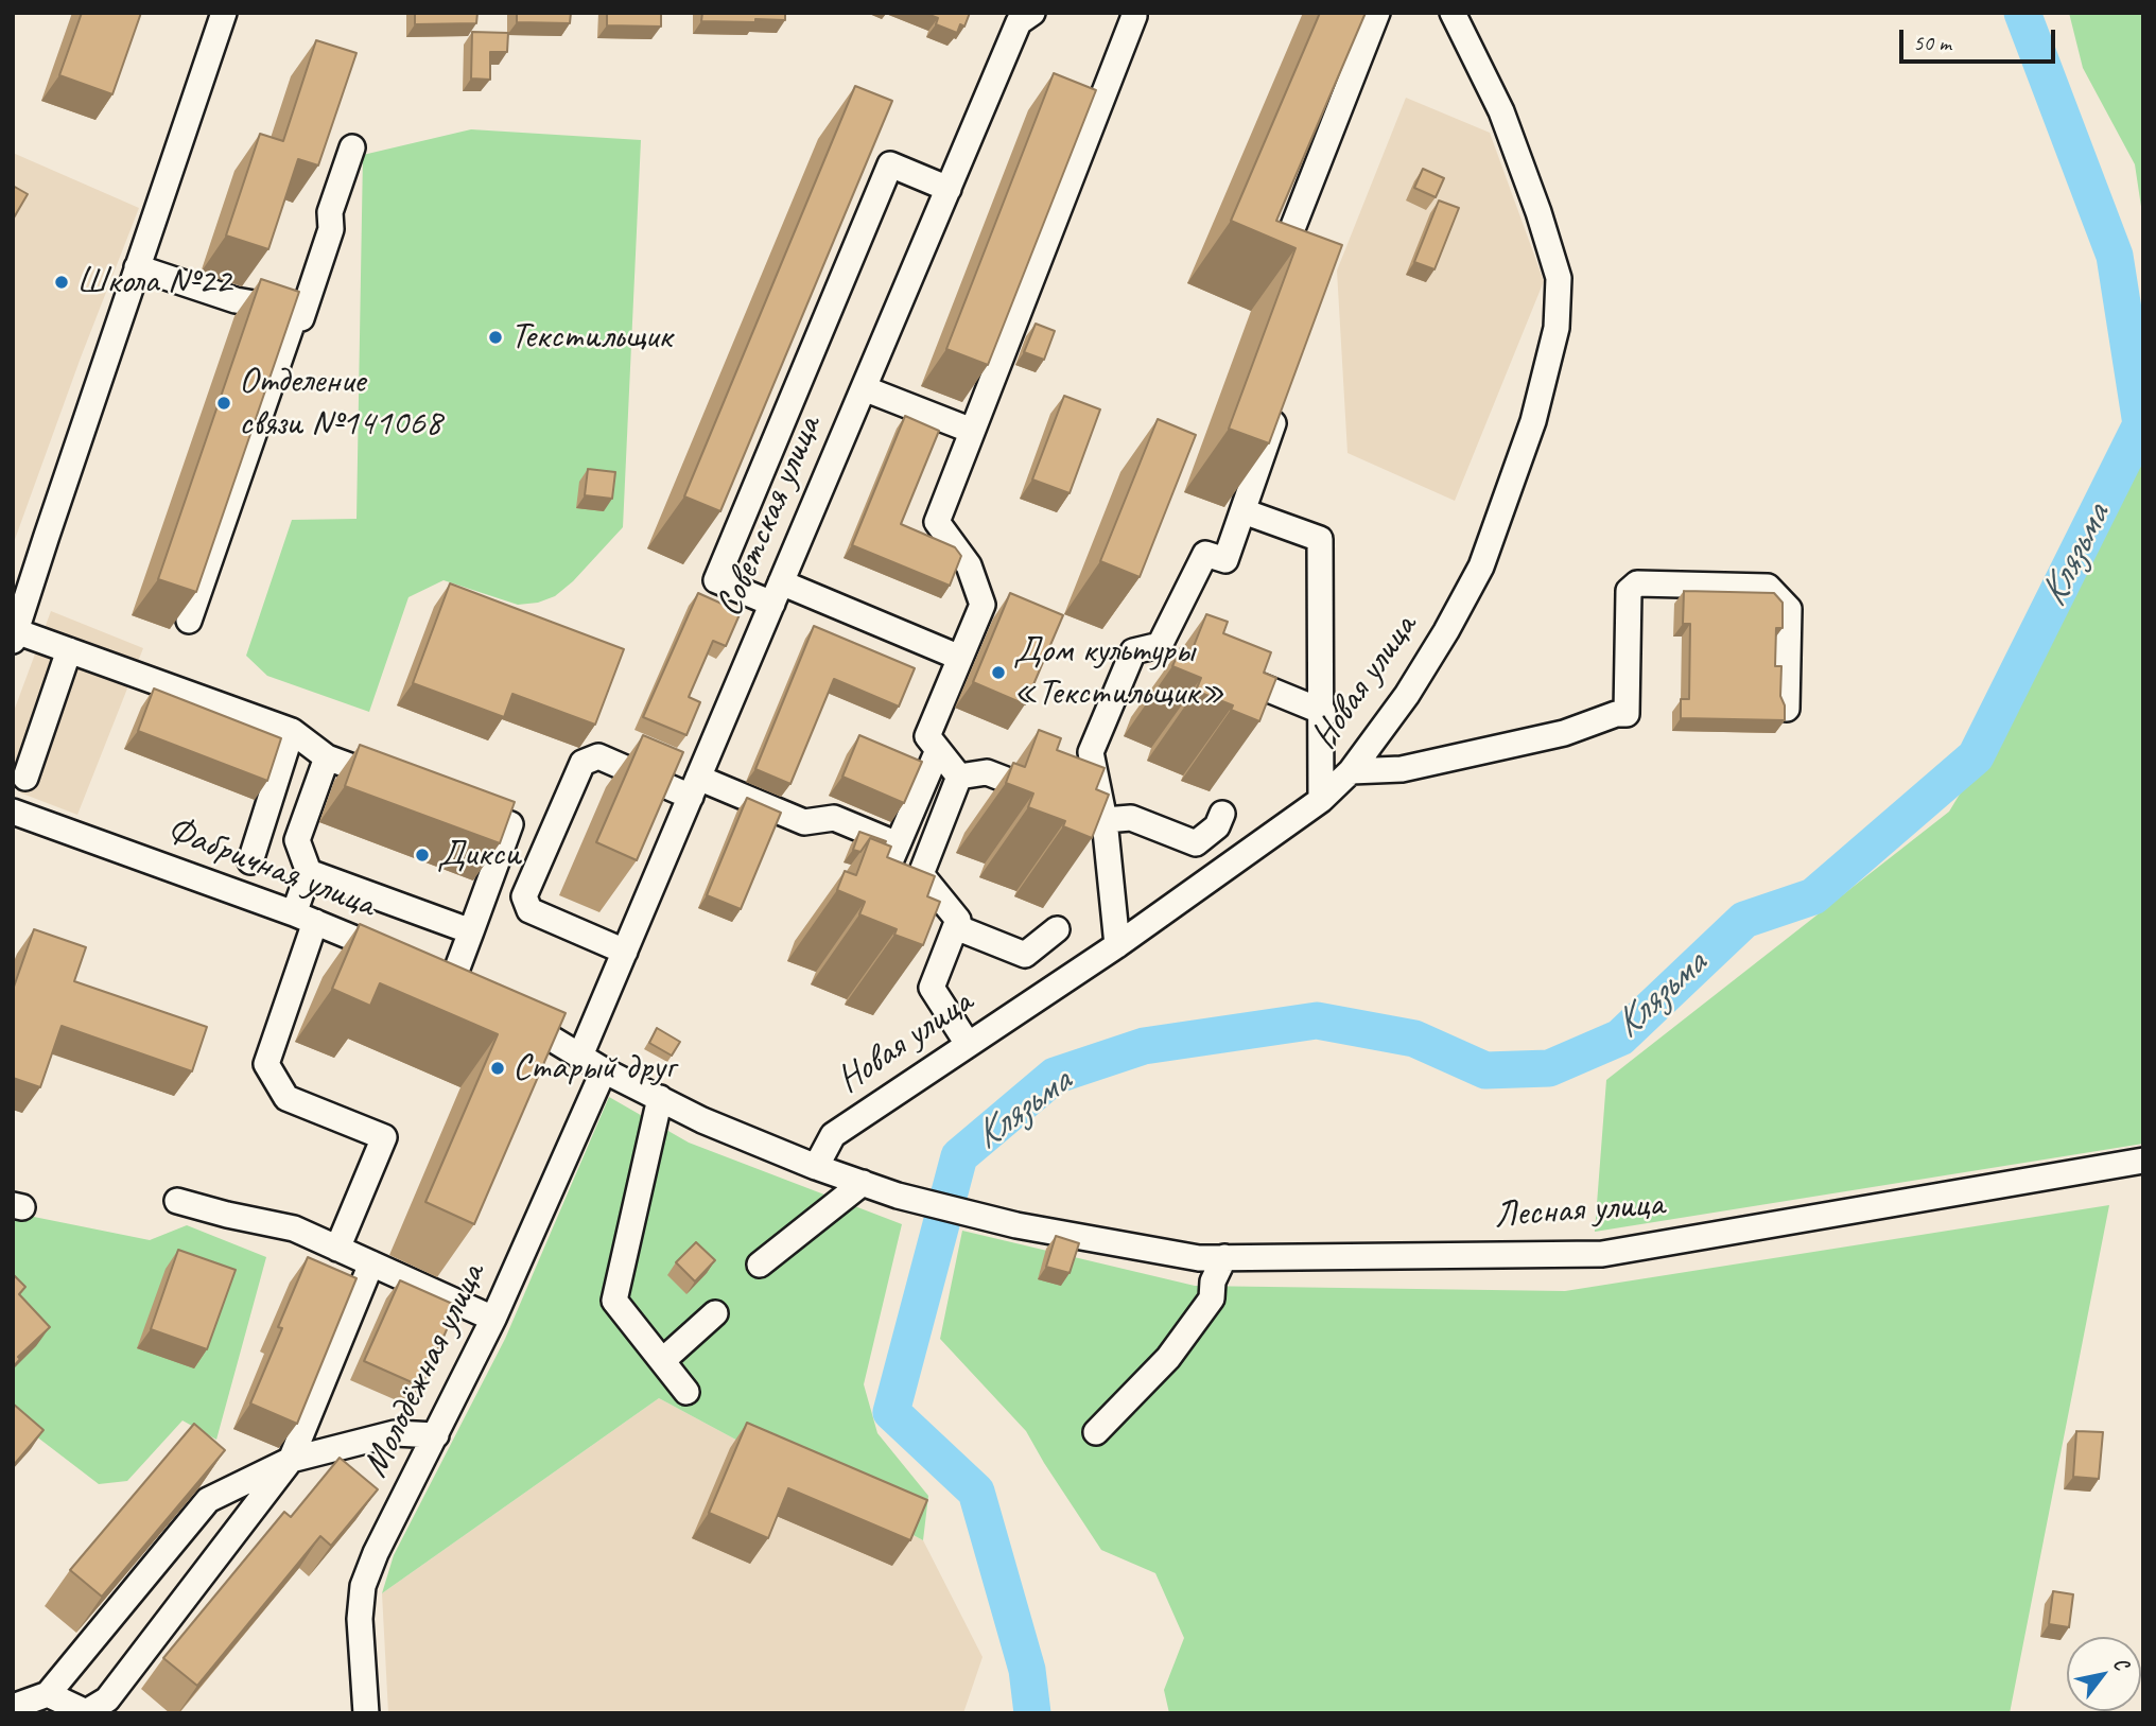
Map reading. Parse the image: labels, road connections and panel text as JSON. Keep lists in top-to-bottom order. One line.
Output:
{"streets":{"street":["Советская улица","Новая улица","Фабричная улица","Лесная улица","Молодёжная улица"]},"water":["Клязьма"],"places":["Школа №22","Текстильщик","Отделение связи №141068","Дом культуры «Текстильщик»","Дикси","Старый друг"],"scale_bar":"50 m","north":"top right"}
